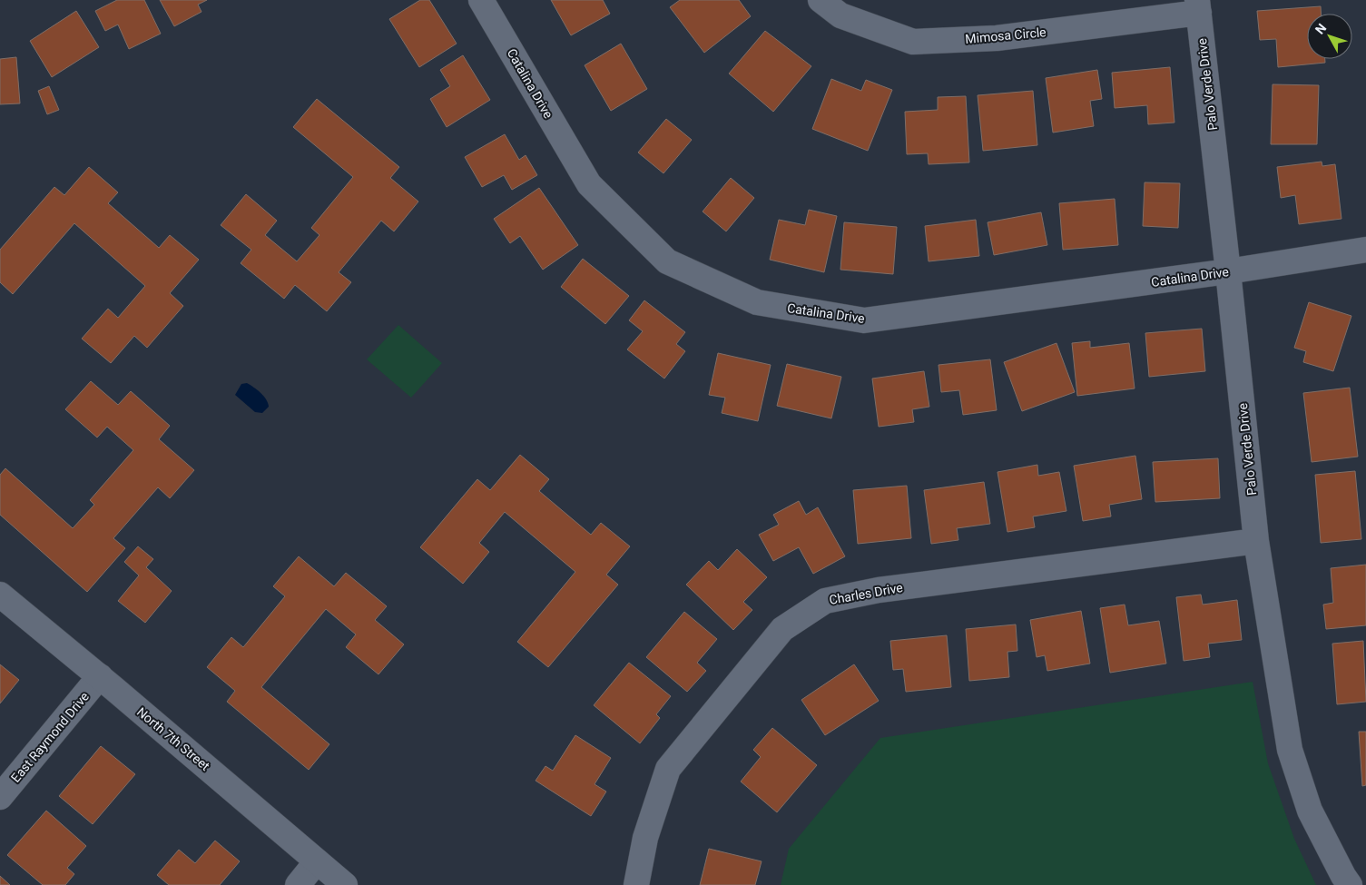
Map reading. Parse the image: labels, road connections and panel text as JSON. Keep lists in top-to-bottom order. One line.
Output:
{"streets":{"street":["Mimosa Circle","Catalina Drive","Palo Verde Drive","Charles Drive","East Raymond Drive","North 7th Street"]},"crossings":[["Mimosa Circle","Palo Verde Drive"],["Catalina Drive","Palo Verde Drive"],["Palo Verde Drive","Charles Drive"],["East Raymond Drive","North 7th Street"]],"north":"top left"}
